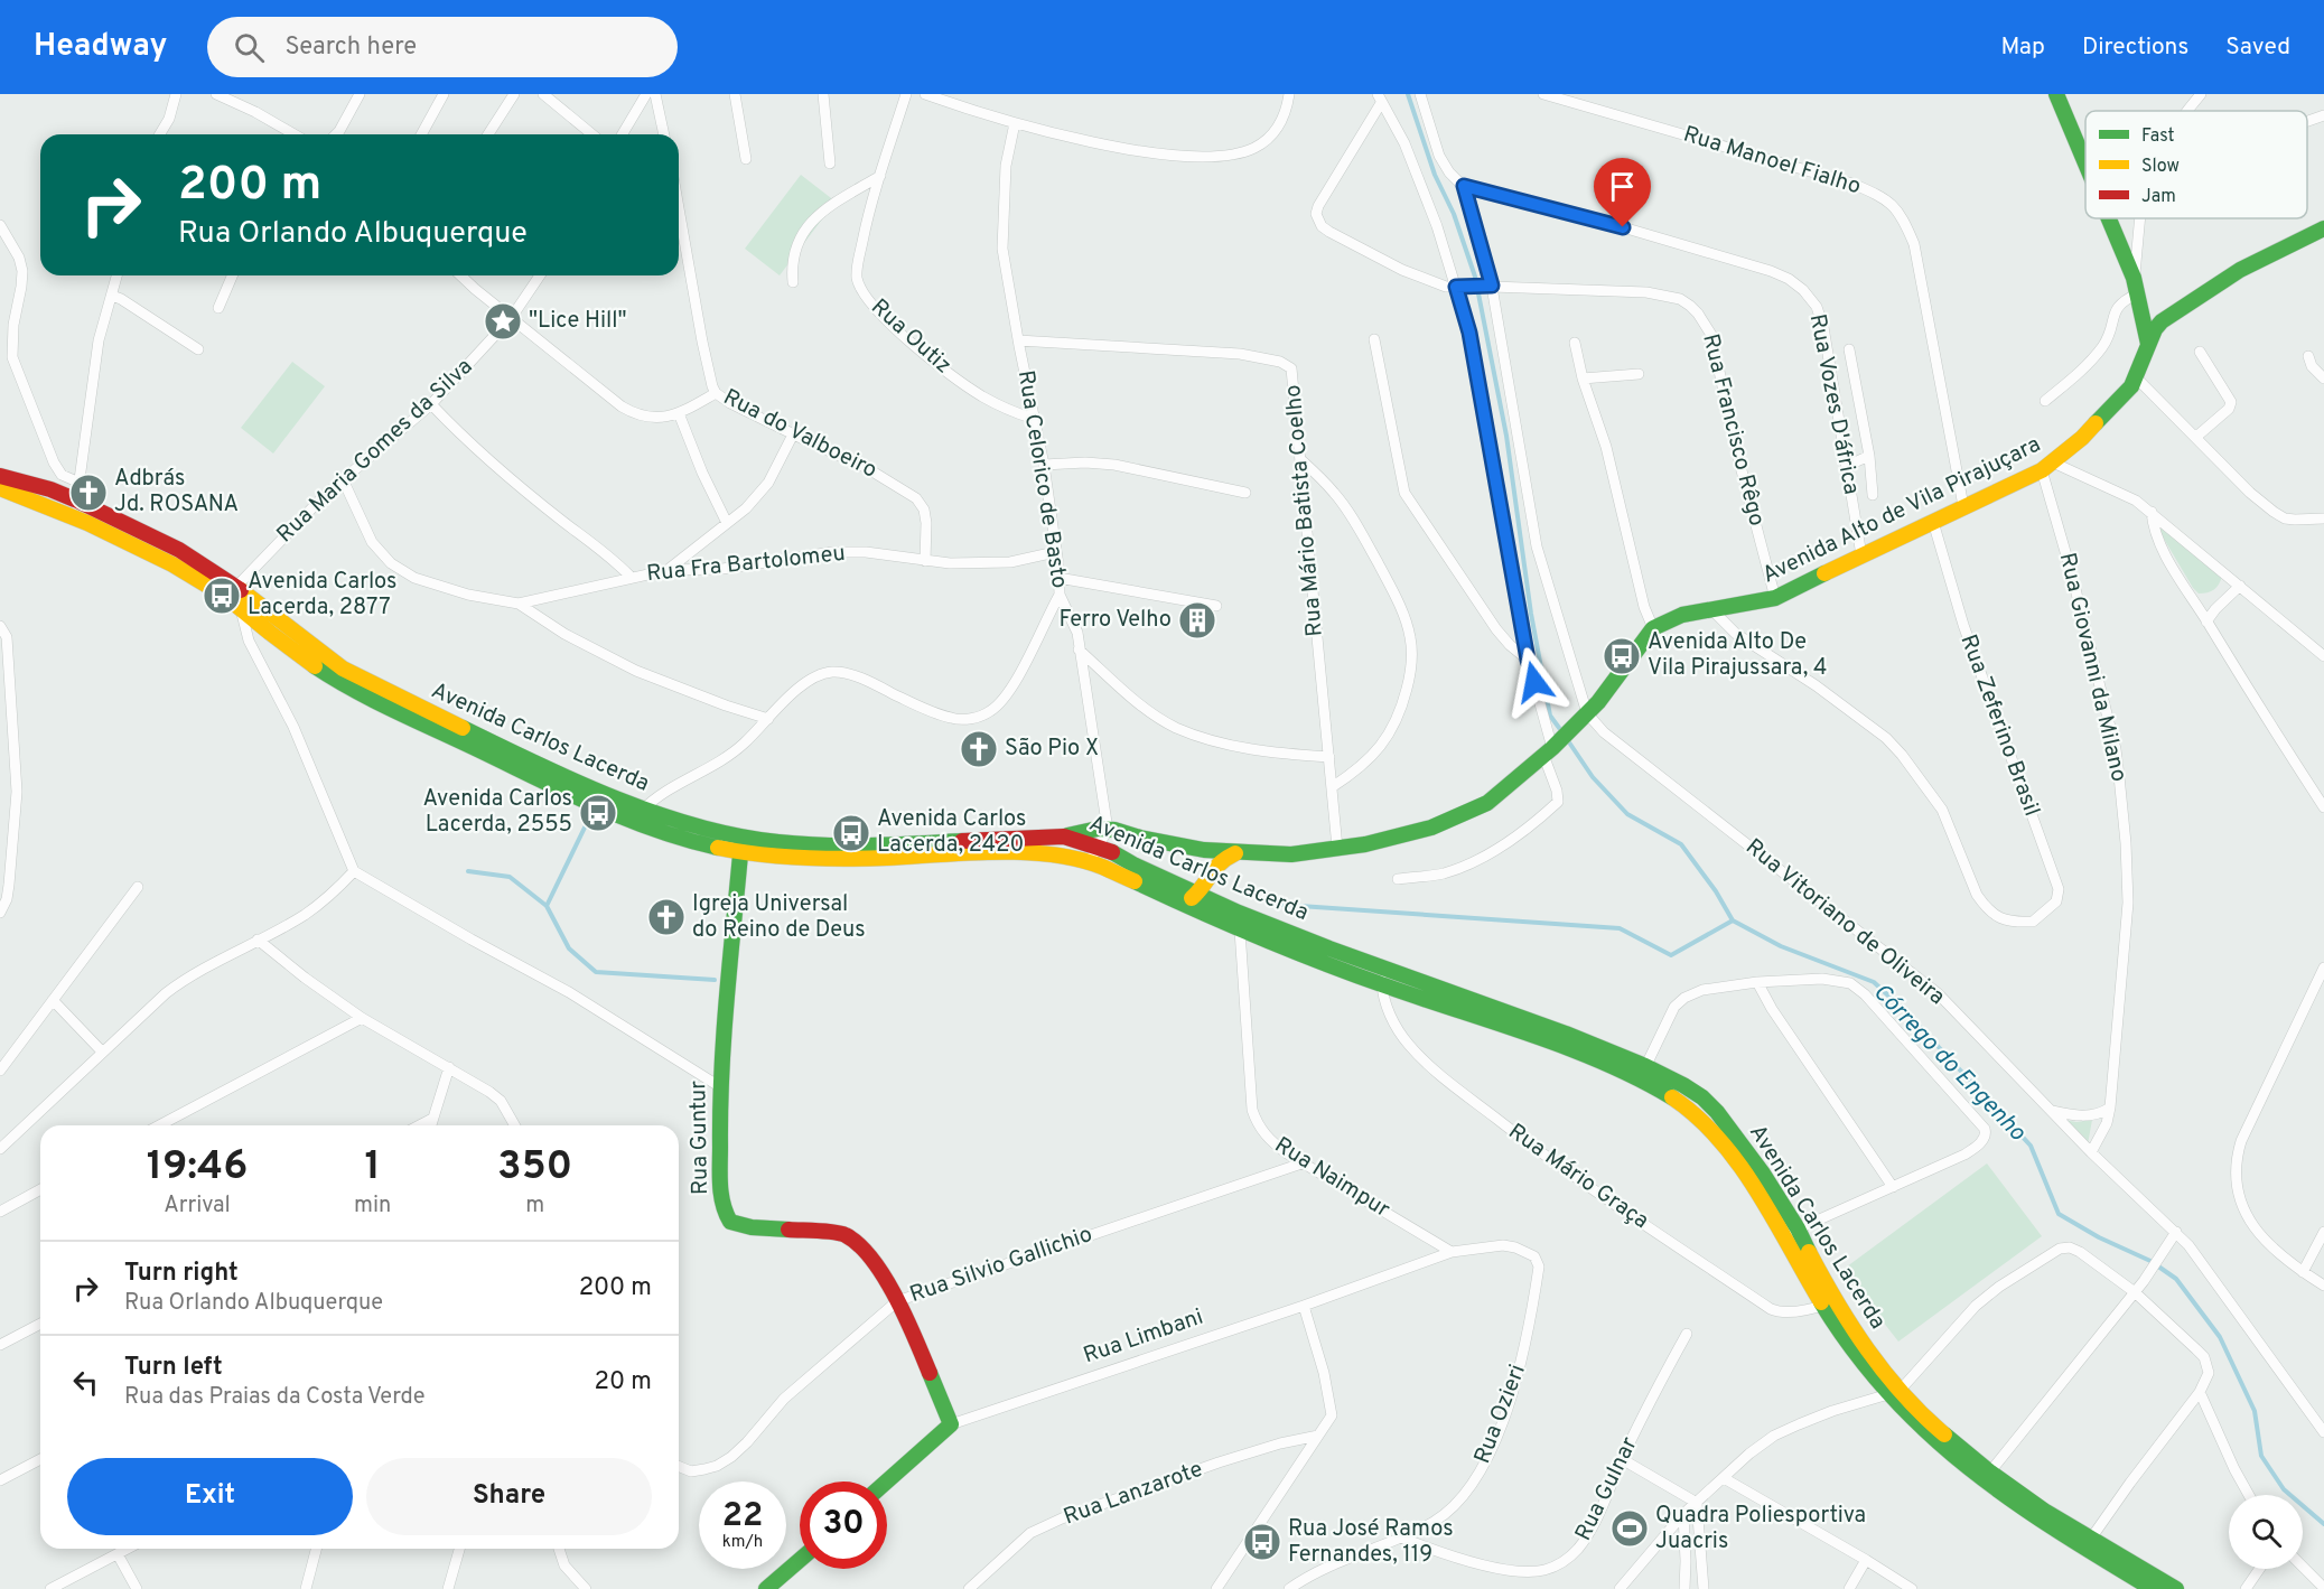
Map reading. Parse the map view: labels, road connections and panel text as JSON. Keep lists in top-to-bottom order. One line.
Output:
{"streets":{"main road":["Avenida Alto de Vila Pirajuçara","Avenida Carlos Lacerda","Rua Guntur","Rua Limbani"],"street":["Rua Manoel Fialho","Rua Outiz","Rua Vozes D'áfrica","Rua Francisco Rêgo","Rua do Valboeiro","Rua Maria Gomes da Silva","Rua Celorico de Basto","Rua Mário Batista Coelho","Rua Fra Bartolomeu","Rua Giovanni da Milano","Rua Zeferino Brasil","Rua Vitoriano de Oliveira","Rua Mário Graça","Rua Naimpur","Rua Silvio Gallichio","Rua Ozieri","Rua Gulnar","Rua Lanzarote"]},"crossings":[["Rua Manoel Fialho","Avenida Alto de Vila Pirajuçara"],["Rua Outiz","Rua Celorico de Basto"],["Rua Vozes D'áfrica","Avenida Alto de Vila Pirajuçara"],["Rua Francisco Rêgo","Avenida Alto de Vila Pirajuçara"],["Rua do Valboeiro","Rua Fra Bartolomeu"],["Rua Maria Gomes da Silva","Avenida Carlos Lacerda"],["Rua Celorico de Basto","Rua Mário Batista Coelho"],["Rua Celorico de Basto","Avenida Alto de Vila Pirajuçara"],["Rua Celorico de Basto","Rua Fra Bartolomeu"],["Rua Mário Batista Coelho","Avenida Alto de Vila Pirajuçara"],["Avenida Alto de Vila Pirajuçara","Rua Giovanni da Milano"],["Avenida Alto de Vila Pirajuçara","Rua Zeferino Brasil"],["Avenida Alto de Vila Pirajuçara","Avenida Carlos Lacerda"],["Avenida Alto de Vila Pirajuçara","Rua Vitoriano de Oliveira"],["Rua Giovanni da Milano","Rua Vitoriano de Oliveira"],["Avenida Carlos Lacerda","Rua Guntur"],["Avenida Carlos Lacerda","Rua Mário Graça"],["Avenida Carlos Lacerda","Rua Naimpur"],["Rua Guntur","Rua Silvio Gallichio"],["Rua Guntur","Rua Limbani"],["Rua Naimpur","Rua Silvio Gallichio"],["Rua Naimpur","Rua Limbani"],["Rua Naimpur","Rua Ozieri"],["Rua Limbani","Rua Ozieri"],["Rua Ozieri","Rua Gulnar"]],"water":["Córrego do Engenho"],"places":{"place":["\"Lice Hill\""],"church":["Adbrás Jd. ROSANA","São Pio X","Igreja Universal do Reino de Deus"],"bus stop":["Avenida Carlos Lacerda, 2877","Avenida Alto De Vila Pirajussara, 4","Avenida Carlos Lacerda, 2555","Avenida Carlos Lacerda, 2420","Rua José Ramos Fernandes, 119"],"building":["Ferro Velho"],"sports":["Quadra Poliesportiva Juacris"]},"legend":["Fast","Slow","Jam"],"page":{"header":"Headway","search":"Search here","nav":["Map","Directions","Saved"],"turn":["200 m","Rua Orlando Albuquerque"],"eta":["19:46","Arrival","1","min","350","m"],"list":[{"name":"Turn right","note":"Rua Orlando Albuquerque","value":"200 m"},{"name":"Turn left","note":"Rua das Praias da Costa Verde","value":"20 m"}],"buttons":["Exit","Share"],"speed":"22 km/h","limit":"30"}}
